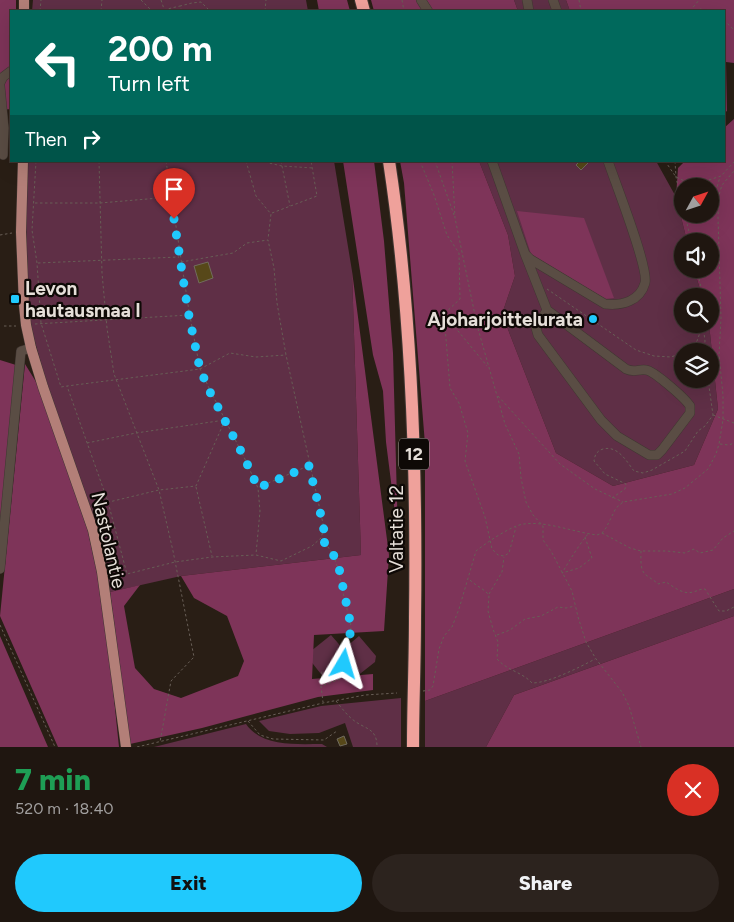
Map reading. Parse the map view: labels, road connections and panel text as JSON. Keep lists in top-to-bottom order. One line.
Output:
{"streets":{"highway":["12","Valtatie 12"],"main road":["Nastolantie"]},"places":{"transit":["Levon hautausmaa I"],"other":["Ajoharjoittelurata"]},"north":"top right","page":{"turn":["200 m","Turn left"],"then":"Then","heading":["7 min","520 m · 18:40"],"buttons":["Exit","Share"]}}
